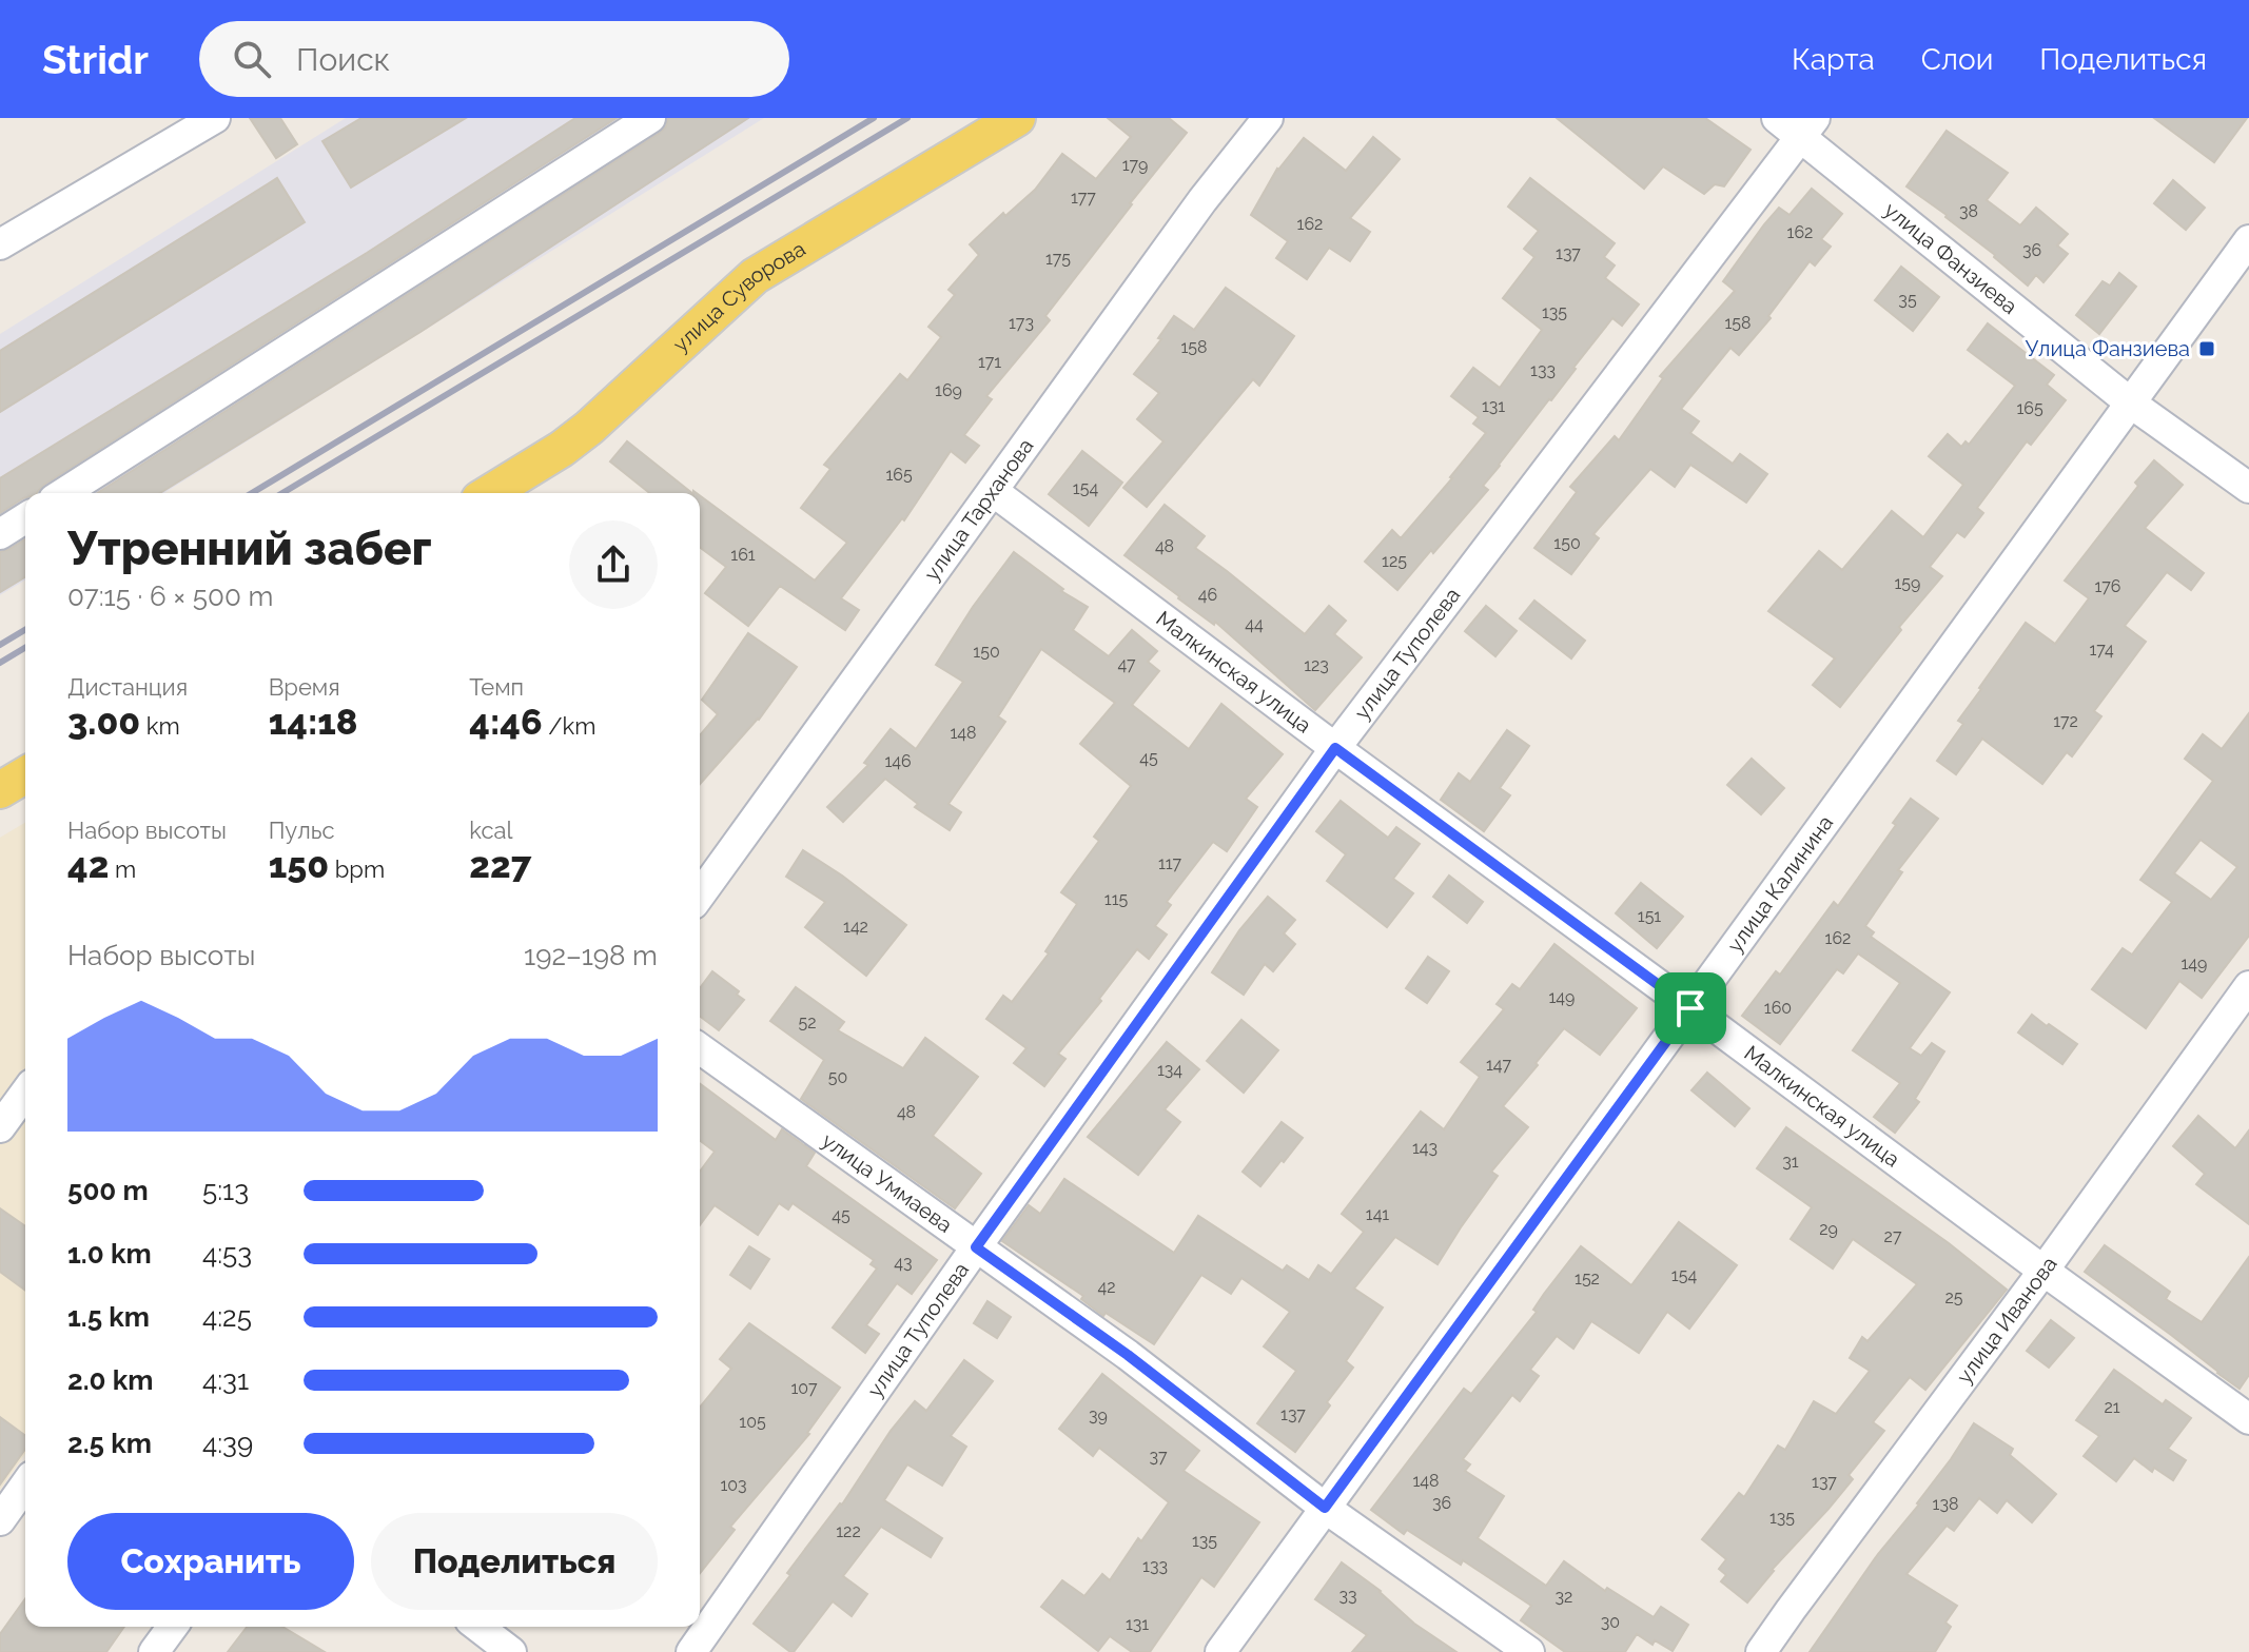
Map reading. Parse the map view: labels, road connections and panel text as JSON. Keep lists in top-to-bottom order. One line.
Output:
{"streets":{"main road":["улица Суворова"],"street":["улица Фанзиева","улица Тарханова","улица Туполева","Малкинская улица","улица Калинина","улица Уммаева","улица Иванова"]},"crossings":[["улица Фанзиева","улица Туполева"],["улица Фанзиева","улица Калинина"],["улица Тарханова","Малкинская улица"],["улица Туполева","Малкинская улица"],["улица Туполева","улица Уммаева"],["Малкинская улица","улица Калинина"],["Малкинская улица","улица Иванова"],["улица Калинина","улица Уммаева"]],"places":{"transit":["Улица Фанзиева"]},"house_numbers":["179","177","38","162","162","36","137","175","35","135","173","158","158","171","133","169","131","165","165","154","150","48","161","125","159","176","46","44","174","150","47","123","172","148","45","146","117","115","151","142","162","149","149","160","52","147","134","50","48","143","31","141","45","29","27","43","154","152","42","25","107","21","137","39","105","37","148","137","103","36","138","135","122","135","133","33","32","30","131"],"page":{"header":"Stridr","search":"Поиск","nav":["Карта","Слои","Поделиться"],"heading":["Утренний забег","07:15 · 6 × 500 m"],"stats":[["Дистанция","3.00 km"],["Время","14:18"],["Темп","4:46 /km"],["Набор высоты","42 m"],["Пульс","150 bpm"],["kcal","227"]],"chart":["Набор высоты","192–198 m"],"list":[{"name":"500 m","note":"5:13"},{"name":"1.0 km","note":"4:53"},{"name":"1.5 km","note":"4:25"},{"name":"2.0 km","note":"4:31"},{"name":"2.5 km","note":"4:39"}],"buttons":["Сохранить","Поделиться"]}}
